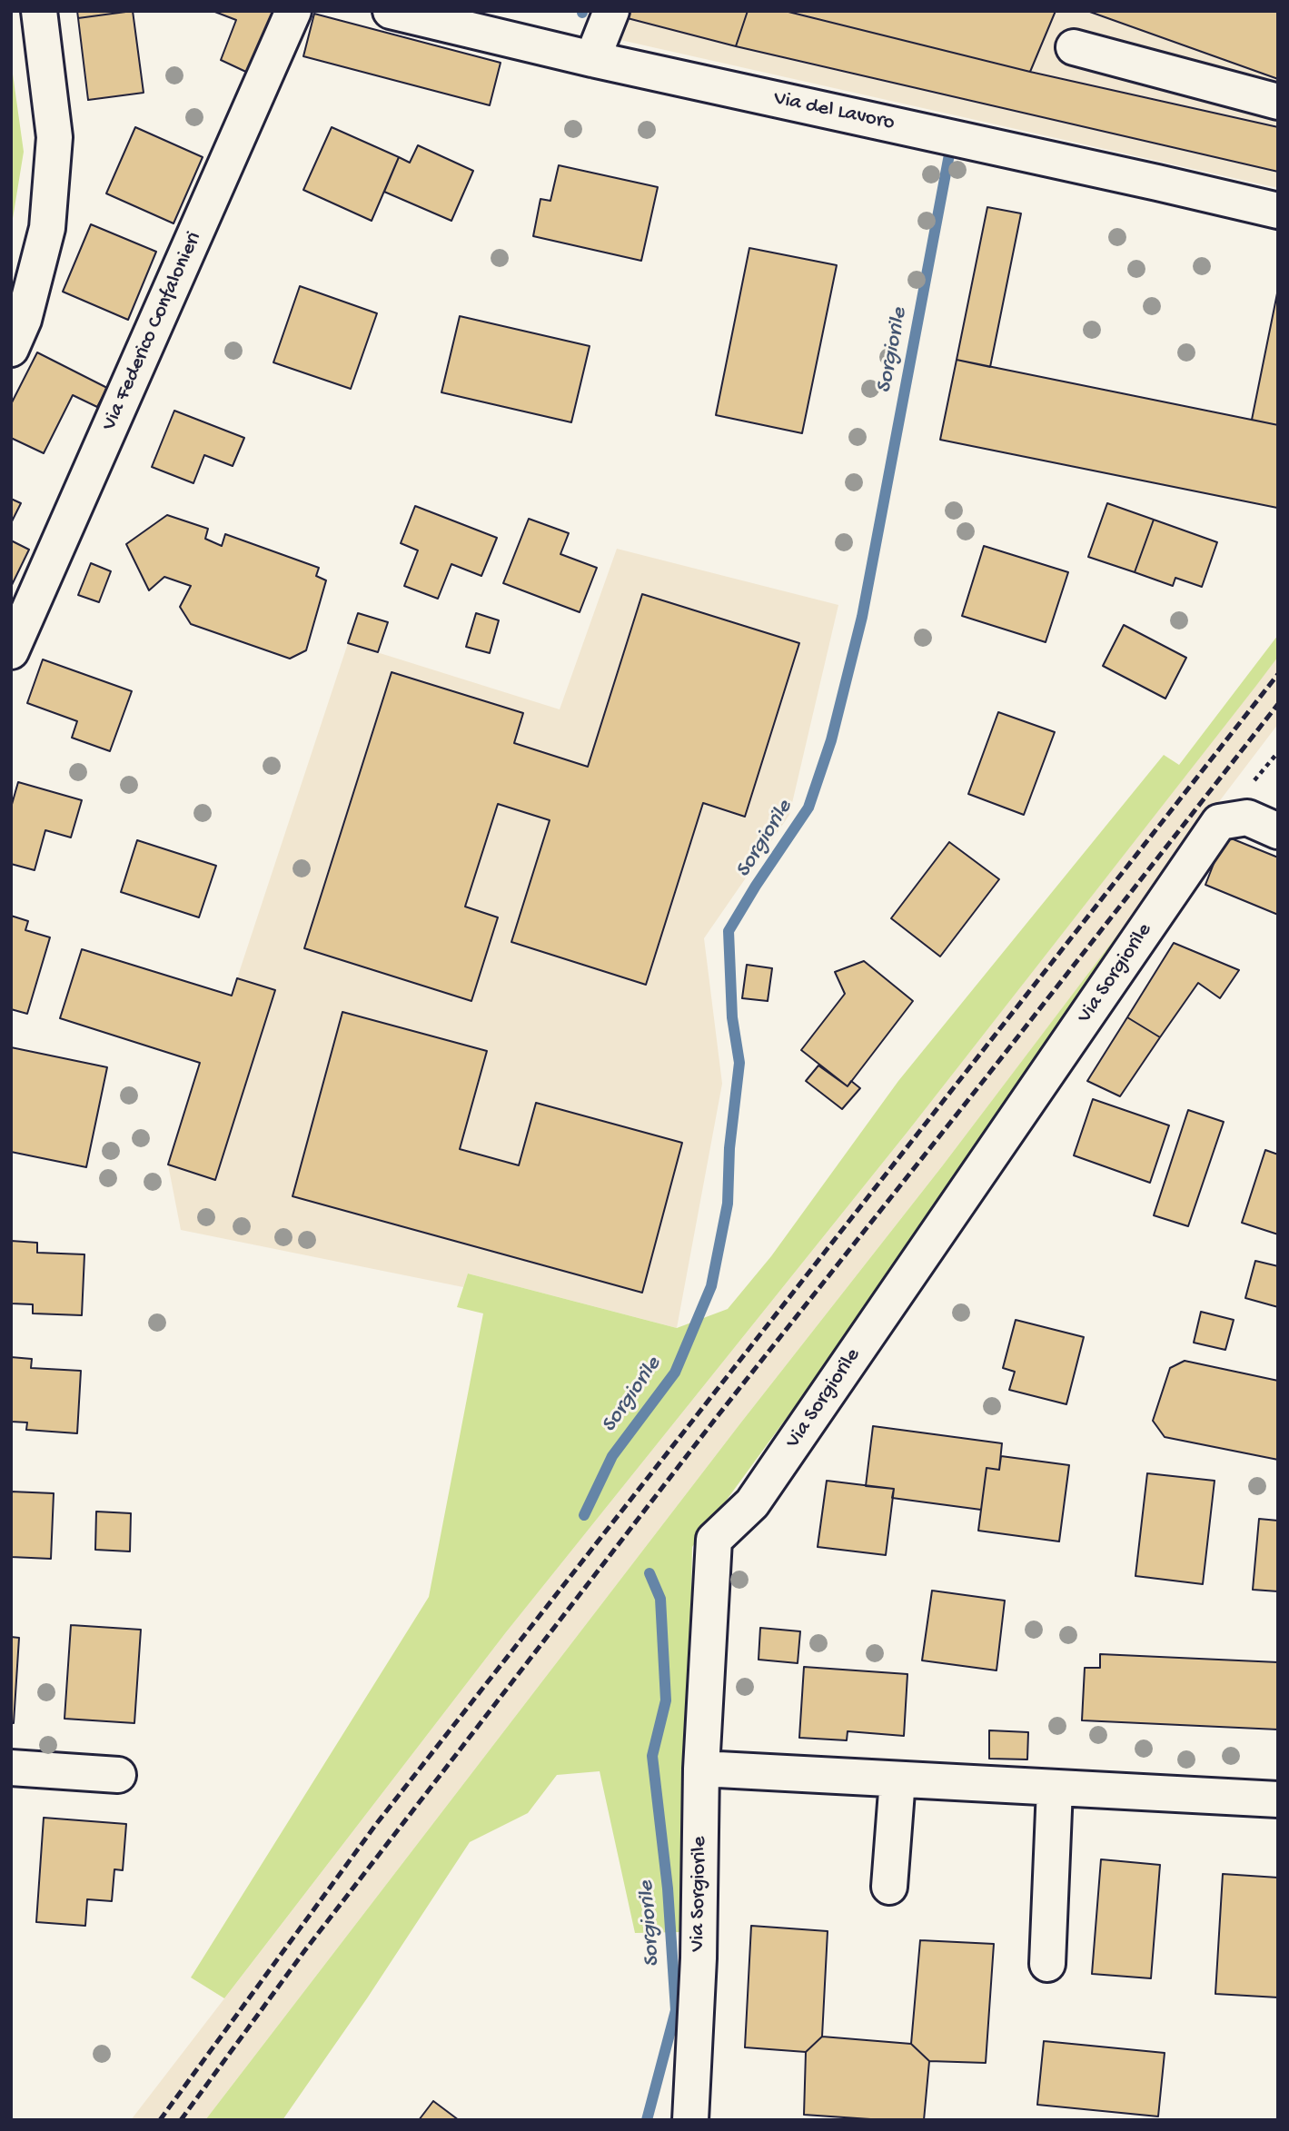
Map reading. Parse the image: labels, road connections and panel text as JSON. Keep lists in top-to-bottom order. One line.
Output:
{"streets":{"street":["Via del Lavoro","Via Federico Confalonieri","Via Sorgiorile"]},"water":["Sorgiorile"]}
